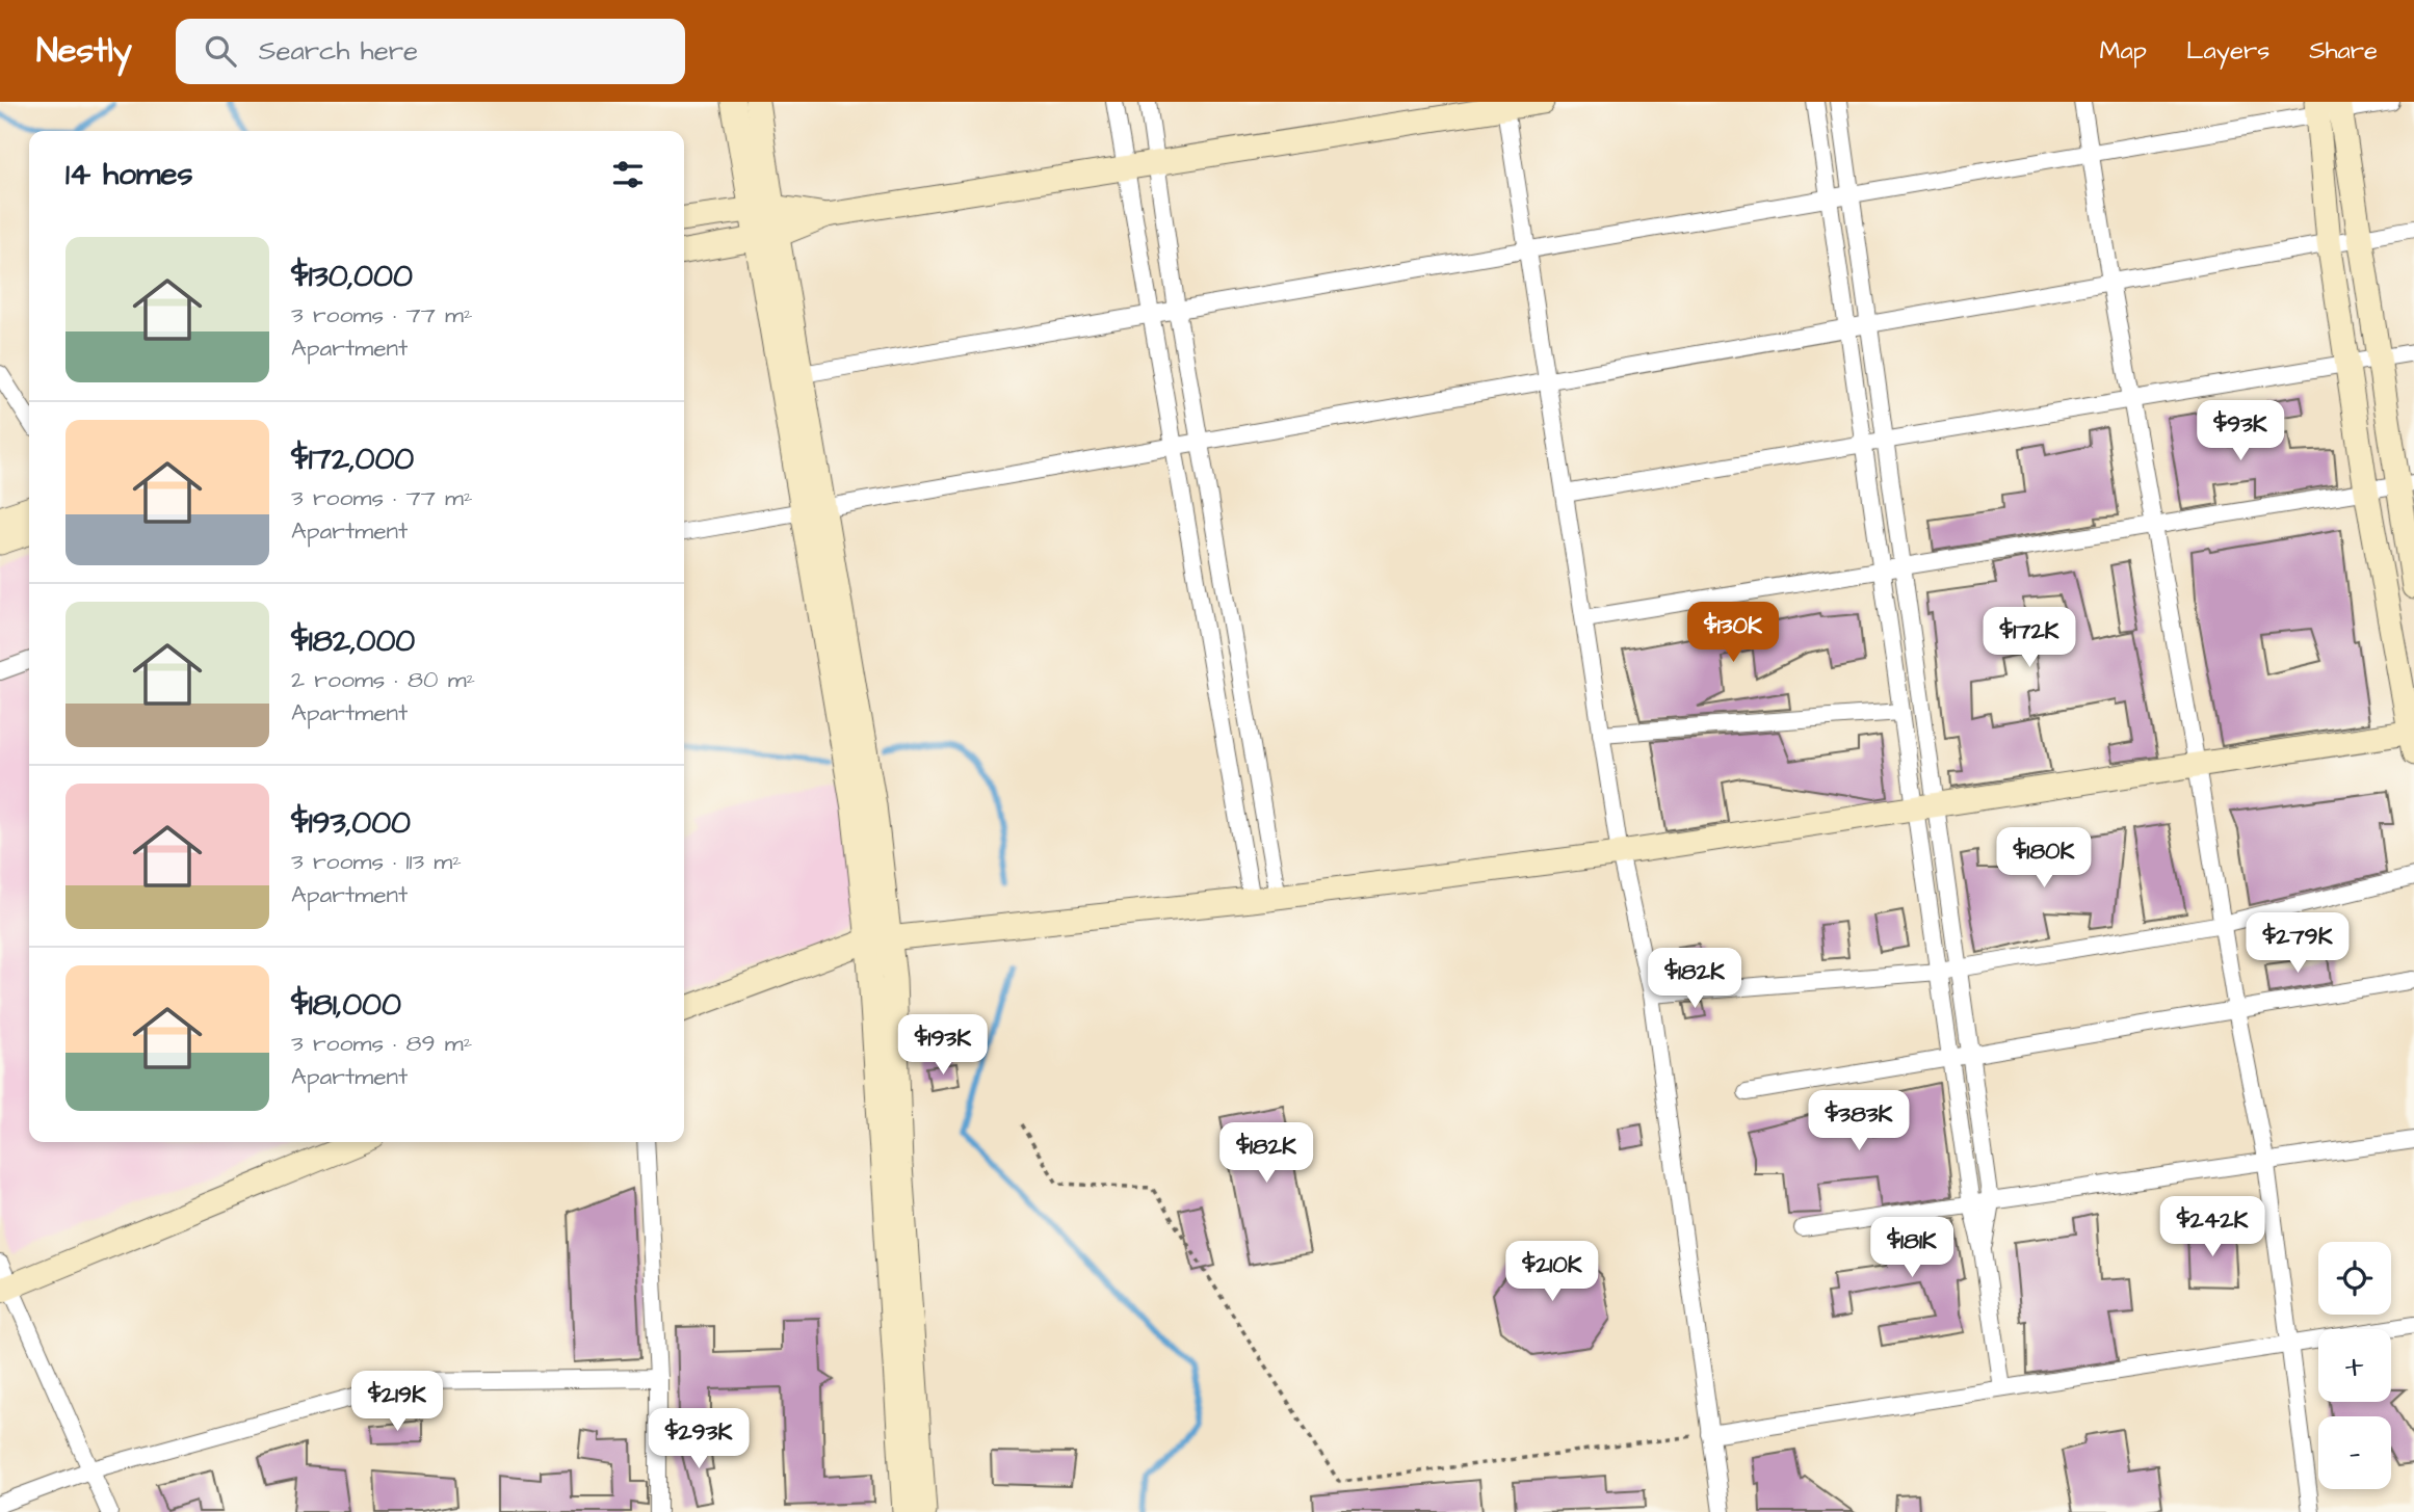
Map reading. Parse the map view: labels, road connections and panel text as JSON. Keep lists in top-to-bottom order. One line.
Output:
{"page":{"header":"Nestly","search":"Search here","nav":["Map","Layers","Share"],"heading":"14 homes","list":[{"name":"$130,000","note":"3 rooms · 77 m² · Apartment"},{"name":"$172,000","note":"3 rooms · 77 m² · Apartment"},{"name":"$182,000","note":"2 rooms · 80 m² · Apartment"},{"name":"$193,000","note":"3 rooms · 113 m² · Apartment"},{"name":"$181,000","note":"3 rooms · 89 m² · Apartment"}],"price":["$93K","$130K","$172K","$180K","$279K","$182K","$193K","$383K","$182K","$242K","$181K","$210K","$219K","$293K"],"map_buttons":["+","−"]}}
